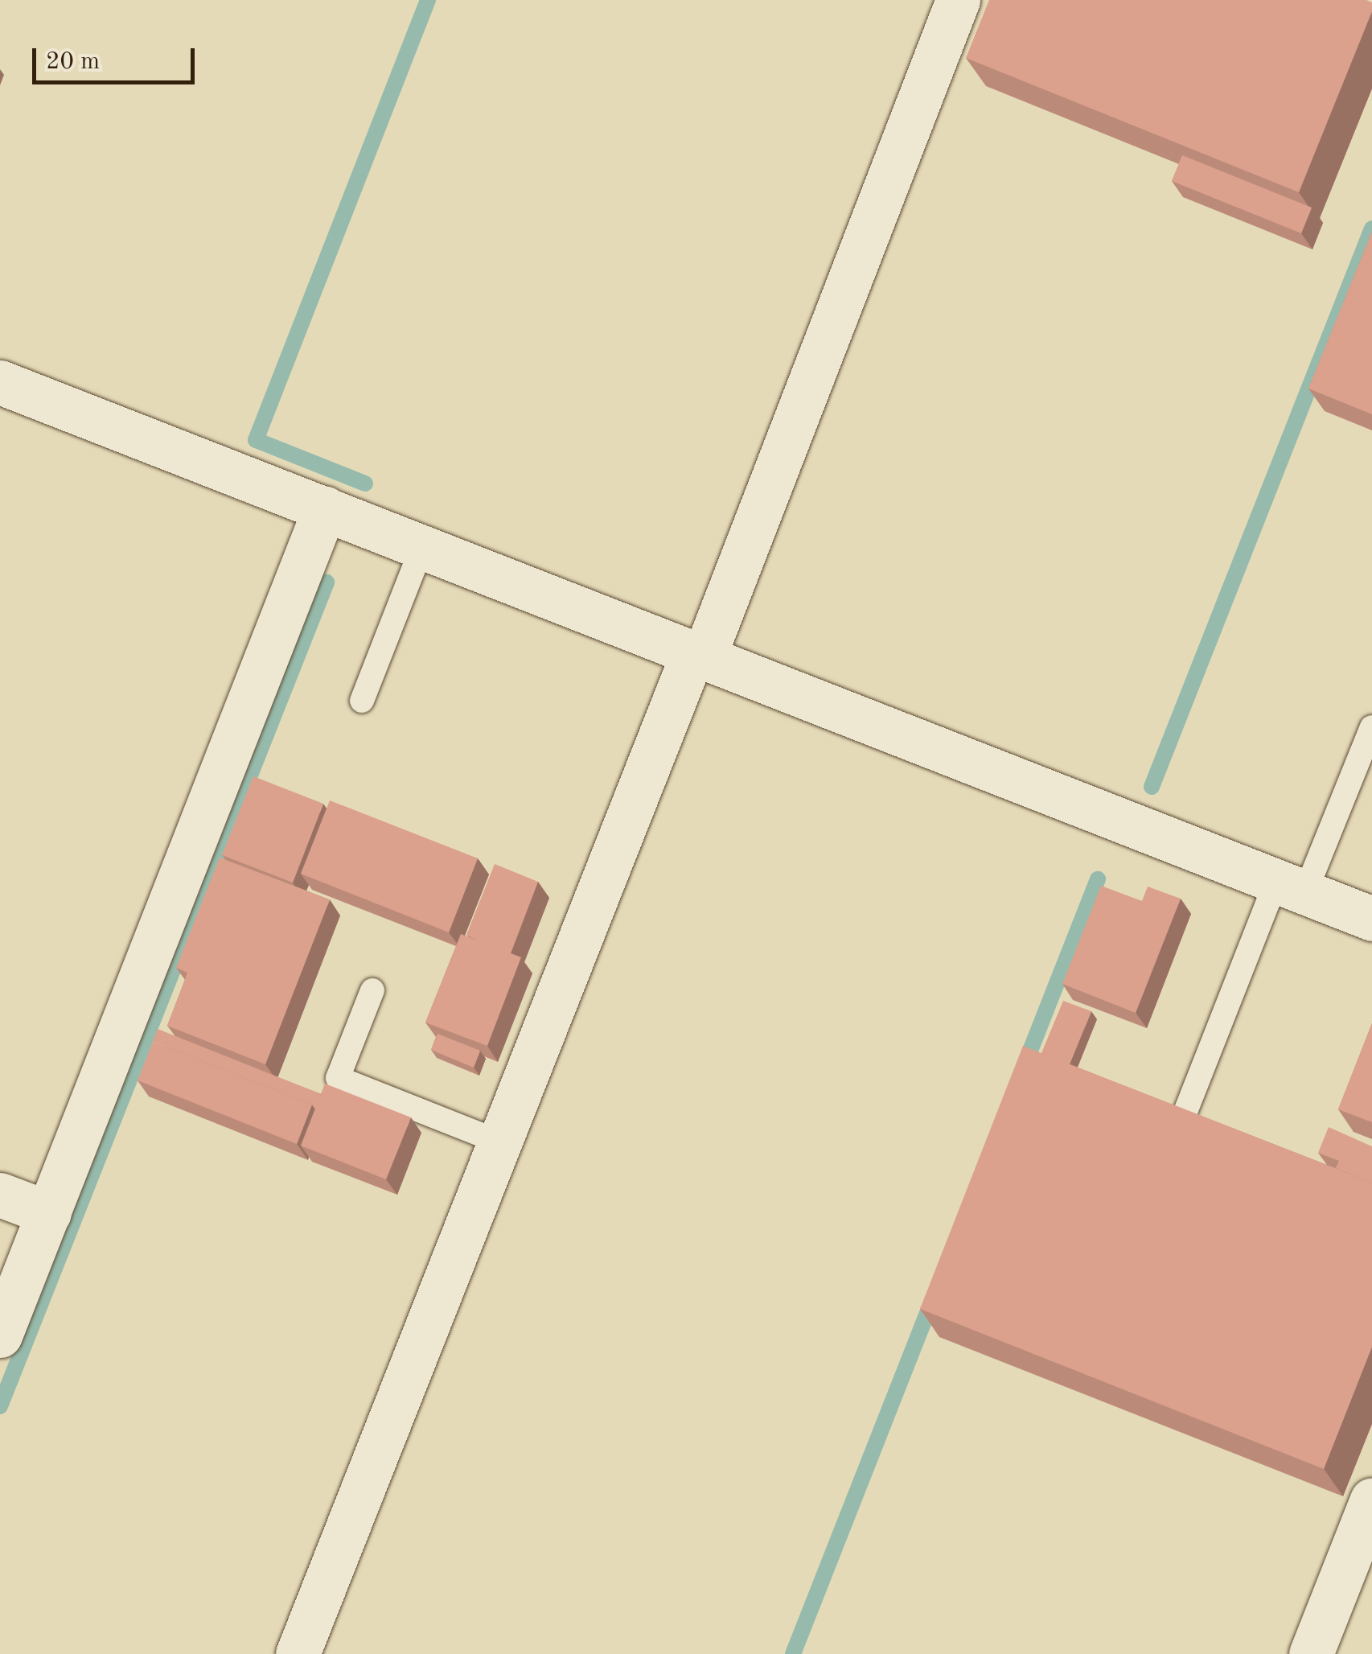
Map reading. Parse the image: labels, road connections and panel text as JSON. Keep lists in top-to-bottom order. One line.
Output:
{"scale_bar":"20 m"}
